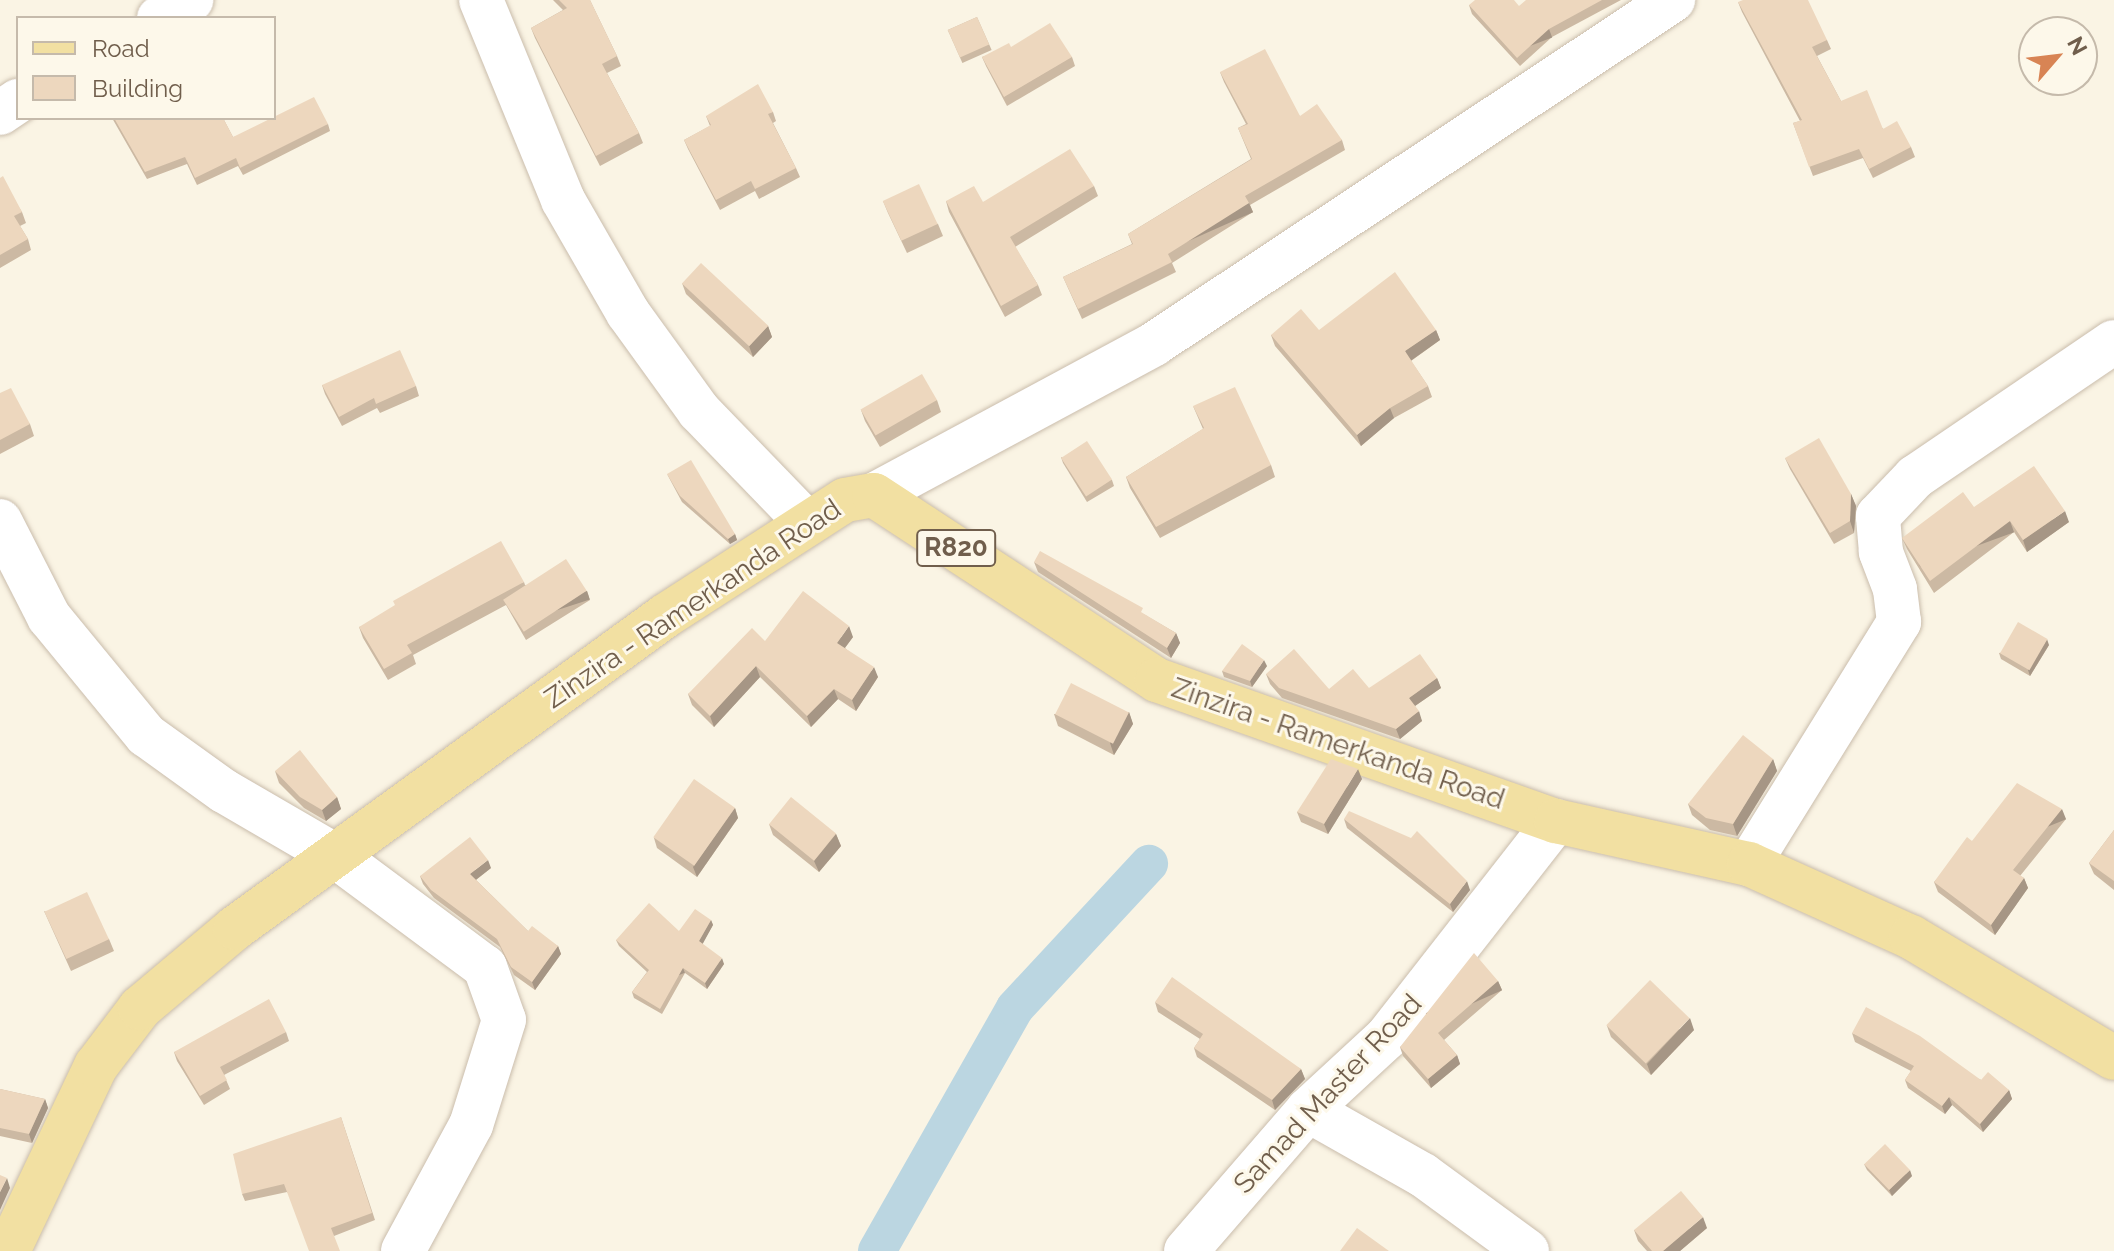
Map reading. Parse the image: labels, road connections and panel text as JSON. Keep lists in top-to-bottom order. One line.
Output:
{"streets":{"main road":["R820","Zinzira - Ramerkanda Road"],"street":["Samad Master Road"]},"crossings":[["Zinzira - Ramerkanda Road","Samad Master Road"]],"legend":["Road","Building"],"north":"top right"}
